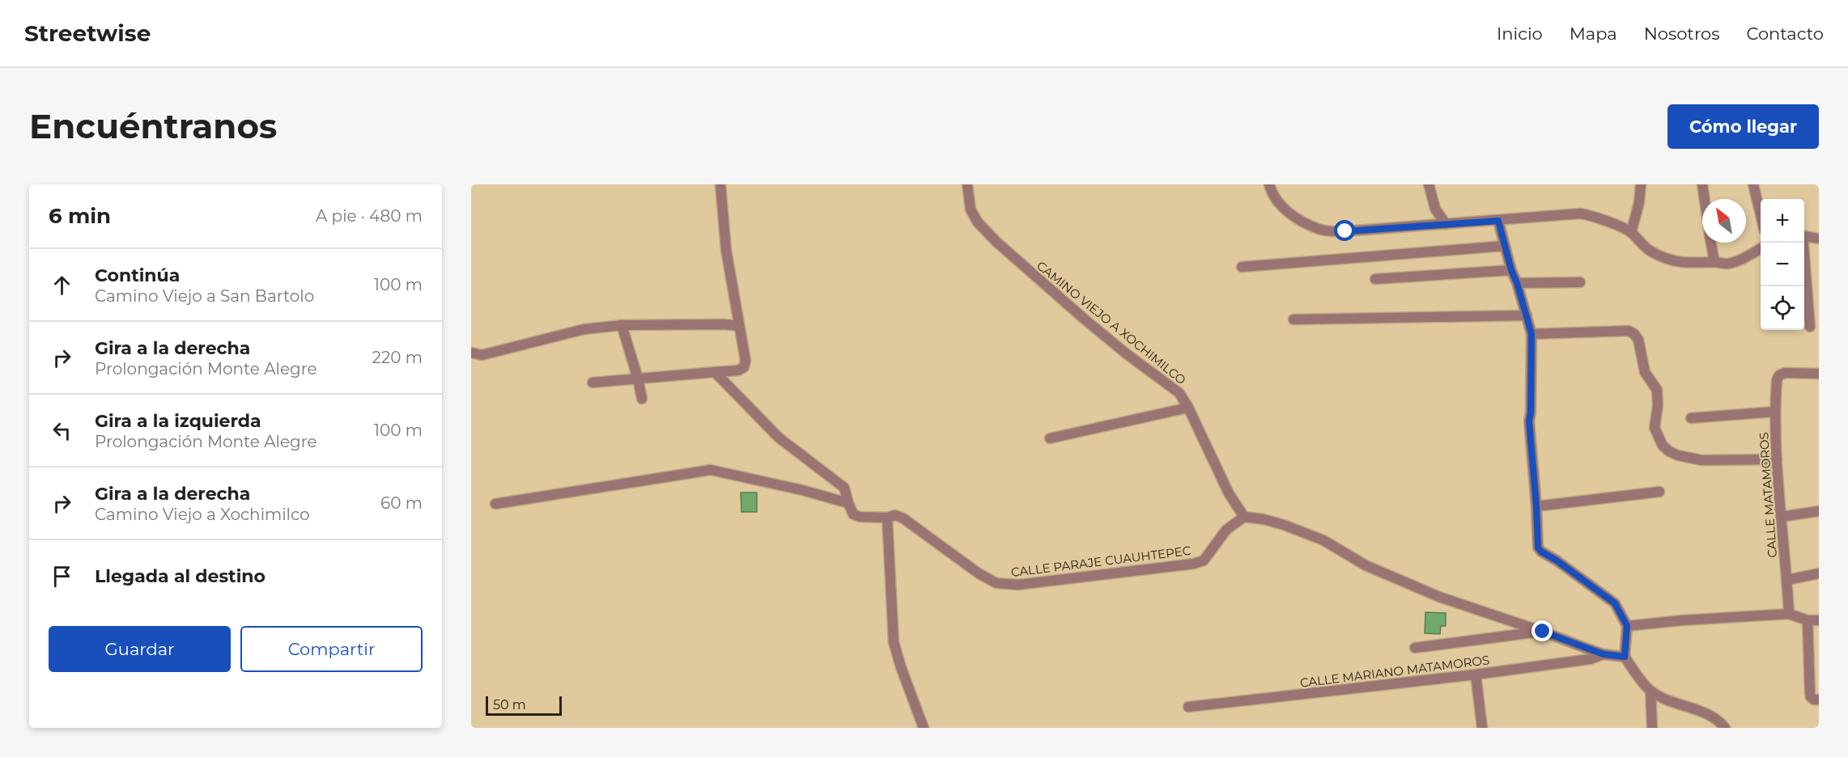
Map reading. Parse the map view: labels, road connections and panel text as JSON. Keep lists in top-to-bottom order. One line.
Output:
{"streets":{"street":["CAMINO VIEJO A XOCHIMILCO","CALLE MATAMOROS","CALLE PARAJE CUAUHTEPEC","CALLE MARIANO MATAMOROS"]},"crossings":[["CAMINO VIEJO A XOCHIMILCO","CALLE PARAJE CUAUHTEPEC"]],"scale_bar":"50 m","north":"top left","page":{"header":"Streetwise","nav":["Inicio","Mapa","Nosotros","Contacto"],"buttons":["Cómo llegar",["Guardar","Compartir"]],"title":"Encuéntranos","heading":["6 min","A pie · 480 m"],"map_buttons":["+","−"],"list":[["Continúa","Camino Viejo a San Bartolo","100 m"],["Gira a la derecha","Prolongación Monte Alegre","220 m"],["Gira a la izquierda","Prolongación Monte Alegre","100 m"],["Gira a la derecha","Camino Viejo a Xochimilco","60 m"],"Llegada al destino"],"scale":"50 m"}}
